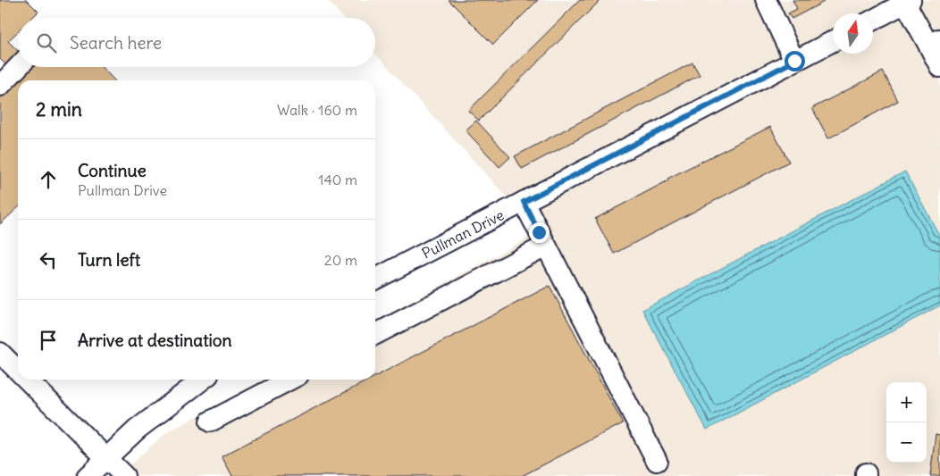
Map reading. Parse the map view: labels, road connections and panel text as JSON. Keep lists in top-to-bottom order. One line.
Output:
{"streets":{"street":["Pullman Drive"]},"north":"top","page":{"search":"Search here","heading":["2 min","Walk · 160 m"],"list":[["Continue","Pullman Drive","140 m"],["Turn left","20 m"],"Arrive at destination"],"map_buttons":["+","−"]}}
